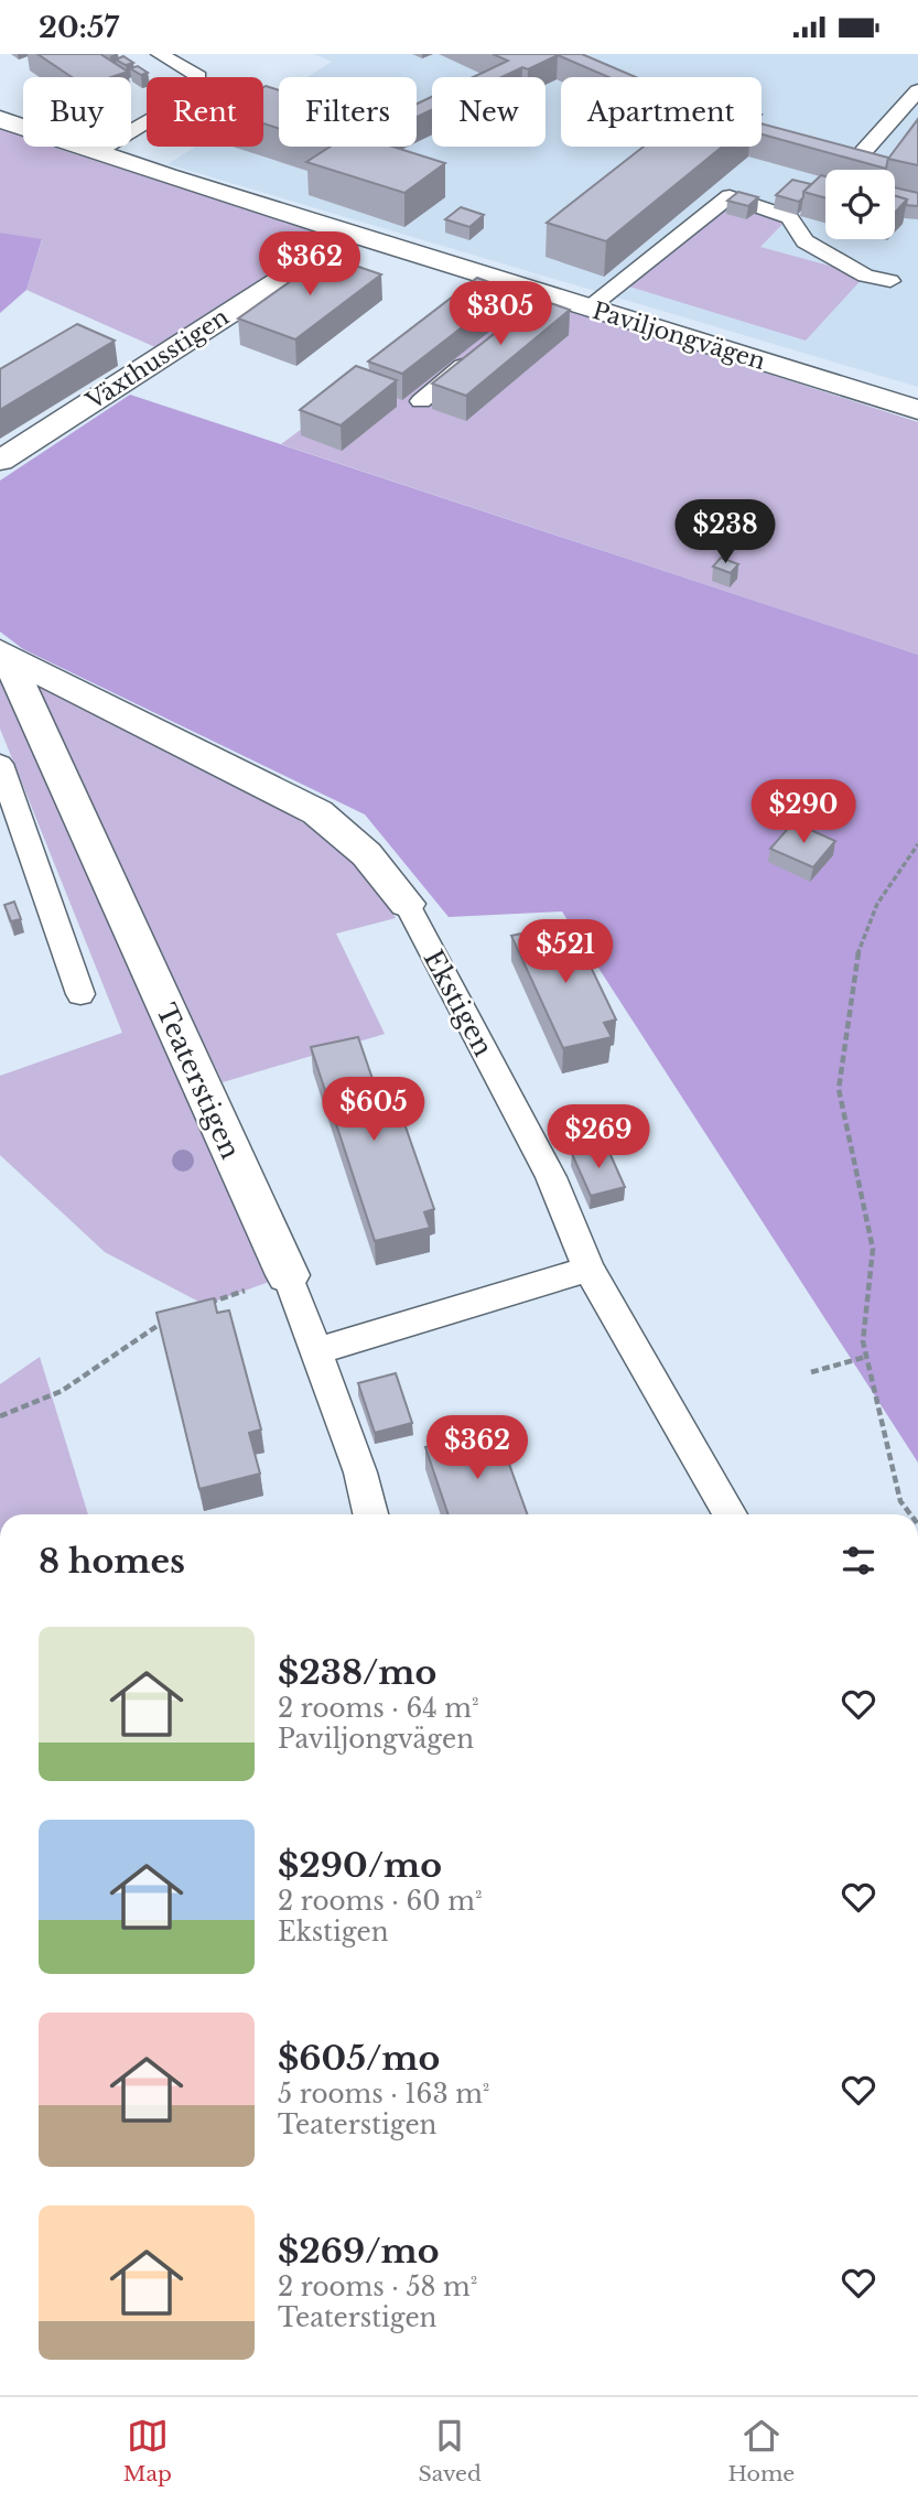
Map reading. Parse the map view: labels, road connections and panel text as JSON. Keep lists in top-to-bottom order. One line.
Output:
{"streets":{"street":["Paviljongvägen","Växthusstigen","Ekstigen","Teaterstigen"]},"crossings":[["Paviljongvägen","Växthusstigen"],["Ekstigen","Teaterstigen"]],"page":{"status":"20:57","chip":["Buy","Rent","Filters","New","Apartment"],"price":["$362","$305","$238","$290","$521","$605","$269","$362"],"heading":"8 homes","list":[{"name":"$238/mo","note":"2 rooms · 64 m² · Paviljongvägen"},{"name":"$290/mo","note":"2 rooms · 60 m² · Ekstigen"},{"name":"$605/mo","note":"5 rooms · 163 m² · Teaterstigen"},{"name":"$269/mo","note":"2 rooms · 58 m² · Teaterstigen"}],"tabs":["Map","Saved","Home"]}}
